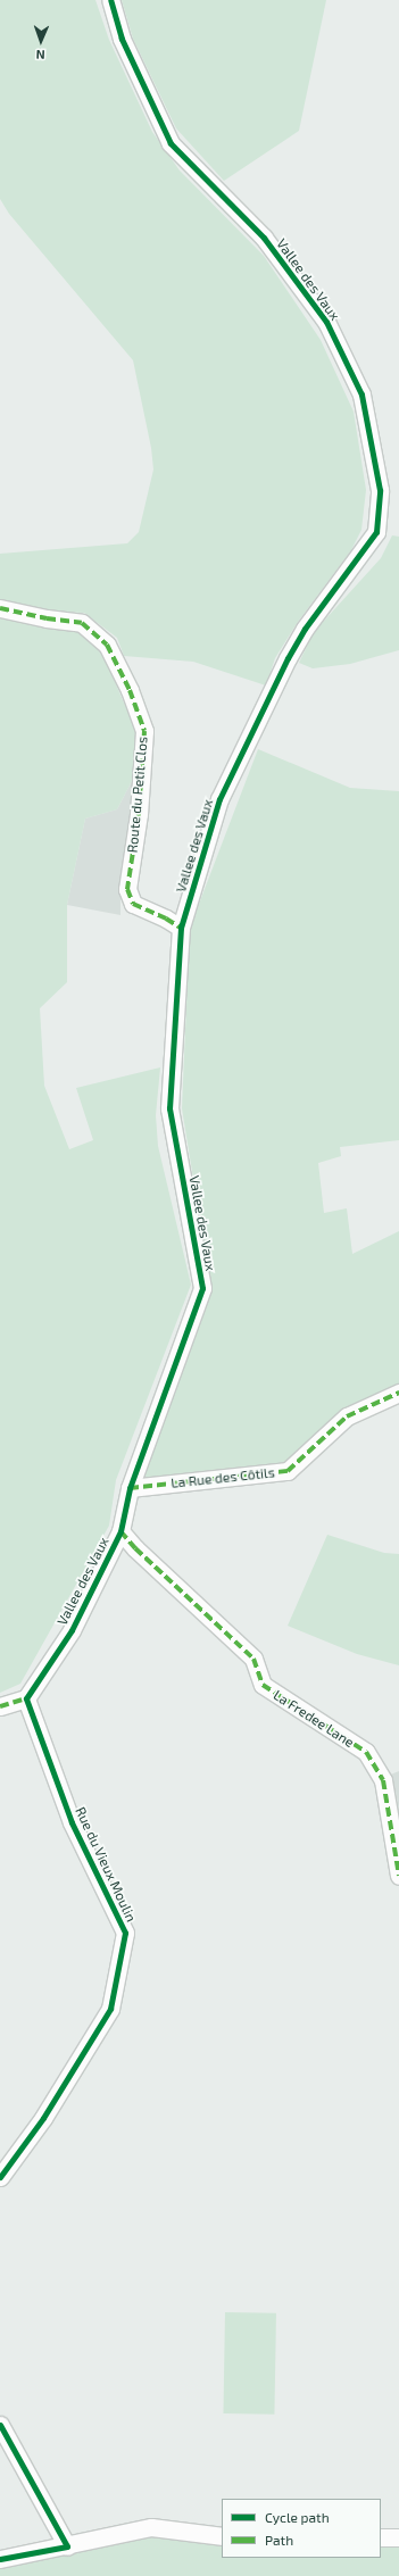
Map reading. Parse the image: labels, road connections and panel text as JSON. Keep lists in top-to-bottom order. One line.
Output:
{"streets":{"street":["Vallee des Vaux","Route du Petit Clos","La Rue des Côtils","La Fredee Lane","Rue du Vieux Moulin"]},"crossings":[["Vallee des Vaux","Route du Petit Clos"],["Vallee des Vaux","La Rue des Côtils"],["Vallee des Vaux","La Fredee Lane"],["Vallee des Vaux","Rue du Vieux Moulin"]],"legend":["Cycle path","Path"],"north":"bottom"}
